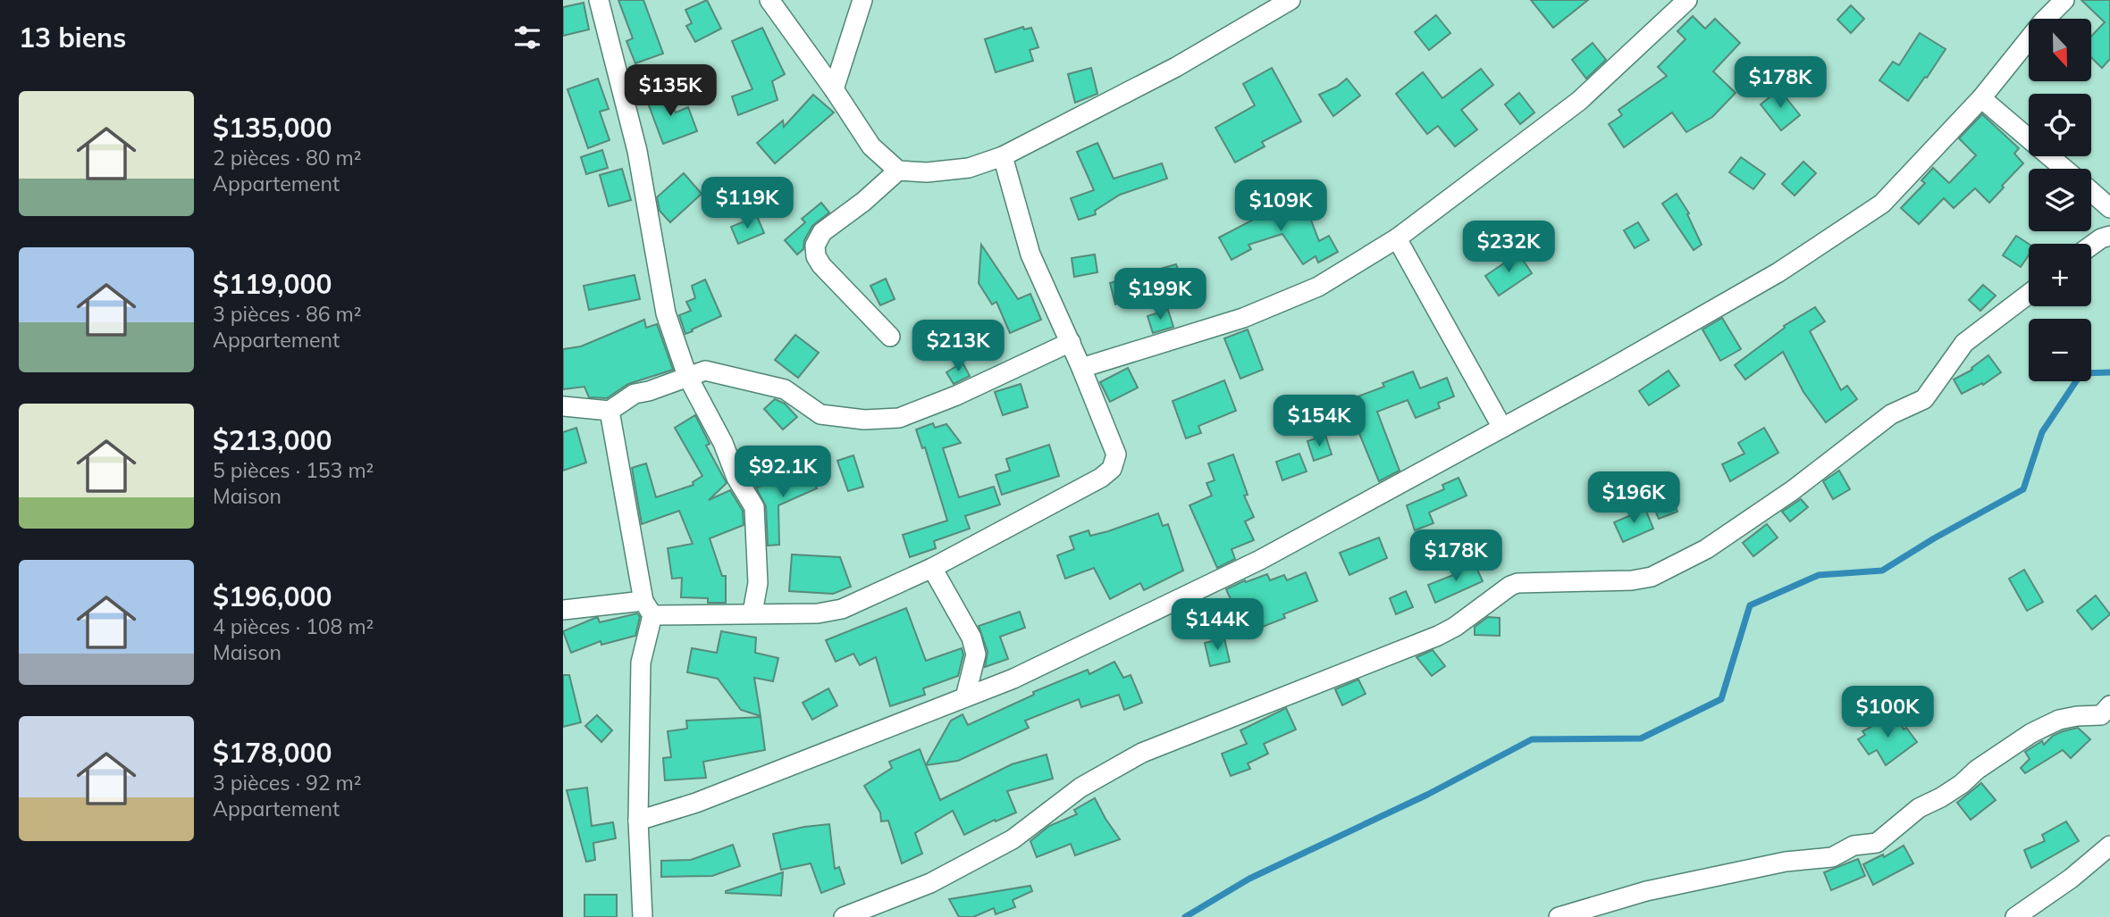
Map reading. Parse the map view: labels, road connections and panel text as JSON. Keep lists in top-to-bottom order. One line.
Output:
{"north":"bottom","page":{"heading":"13 biens","map_buttons":["+","−"],"price":["$178K","$135K","$119K","$109K","$232K","$199K","$213K","$154K","$92.1K","$196K","$178K","$144K","$100K"],"list":[{"name":"$135,000","note":"2 pièces · 80 m² · Appartement"},{"name":"$119,000","note":"3 pièces · 86 m² · Appartement"},{"name":"$213,000","note":"5 pièces · 153 m² · Maison"},{"name":"$196,000","note":"4 pièces · 108 m² · Maison"},{"name":"$178,000","note":"3 pièces · 92 m² · Appartement"}]}}
